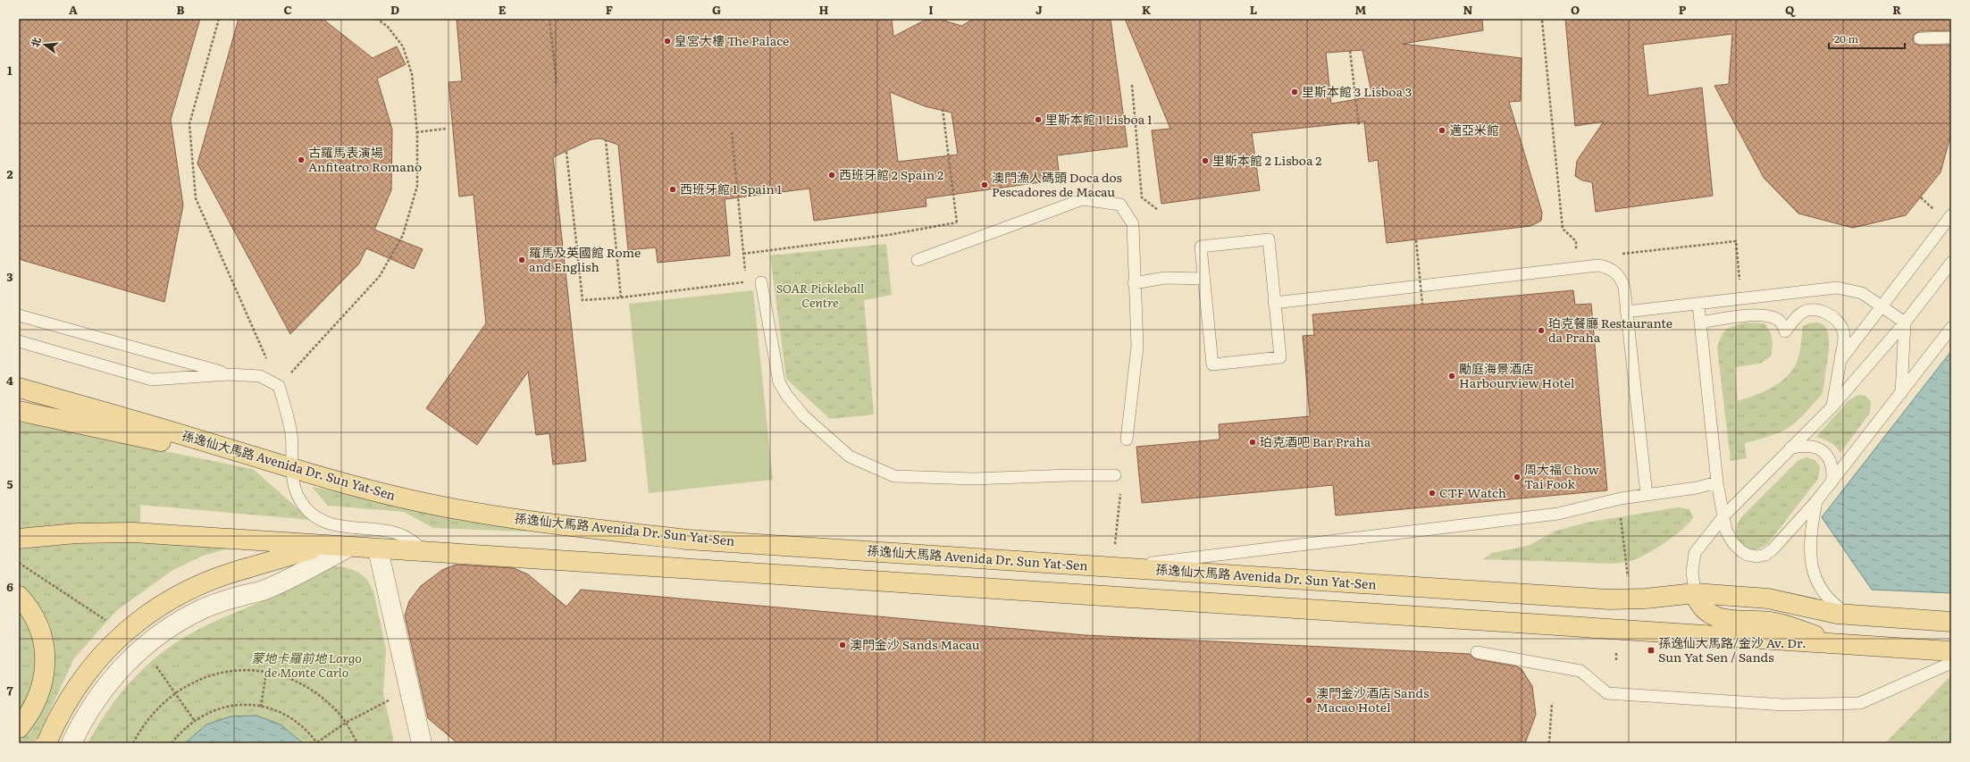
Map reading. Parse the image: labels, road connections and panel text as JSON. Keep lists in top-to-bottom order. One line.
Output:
{"streets":{"main road":["孫逸仙大馬路 Avenida Dr. Sun Yat-Sen"]},"parks":["SOAR Pickleball Centre","蒙地卡羅前地 Largo de Monte Carlo"],"places":{"other":["皇宮大樓 The Palace","里斯本館 3 Lisboa 3","里斯本館 1 Lisboa 1","邁亞米館","古羅馬表演場 Anfiteatro Romano","里斯本館 2 Lisboa 2","西班牙館 2 Spain 2","澳門漁人碼頭 Doca dos Pescadores de Macau","西班牙館 1 Spain 1","羅馬及英國館 Rome and English","珀克餐廳 Restaurante da Praha","勵庭海景酒店 Harbourview Hotel","珀克酒吧 Bar Praha","周大福 Chow Tai Fook","CTF Watch","澳門金沙 Sands Macau","澳門金沙酒店 Sands Macao Hotel"],"transit":["孫逸仙大馬路/金沙 Av. Dr. Sun Yat Sen / Sands"]},"scale_bar":"20 m","north":"left","grid":{"columns":["A","B","C","D","E","F","G","H","I","J","K","L","M","N","O","P","Q","R"],"rows":["1","2","3","4","5","6","7"]}}
